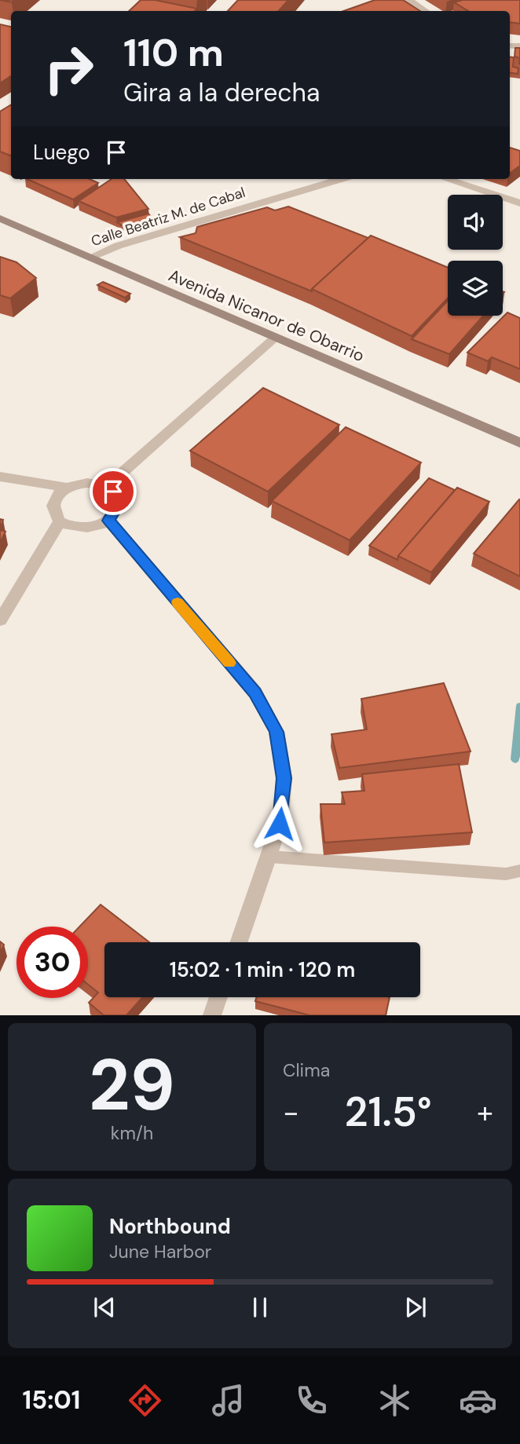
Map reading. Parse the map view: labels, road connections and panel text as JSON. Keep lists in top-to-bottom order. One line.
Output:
{"streets":{"main road":["Avenida Nicanor de Obarrio"],"street":["Calle Beatriz M. de Cabal"]},"crossings":[["Calle Beatriz M. de Cabal","Avenida Nicanor de Obarrio"]],"page":{"turn":["110 m","Gira a la derecha"],"then":"Luego","limit":"30","trip":"15:02 · 1 min · 120 m","tile":[["29","km/h"],"Clima"],"heat":["−","21.5°","+"],"song":["Northbound","June Harbor"],"tabs":"15:01"}}
